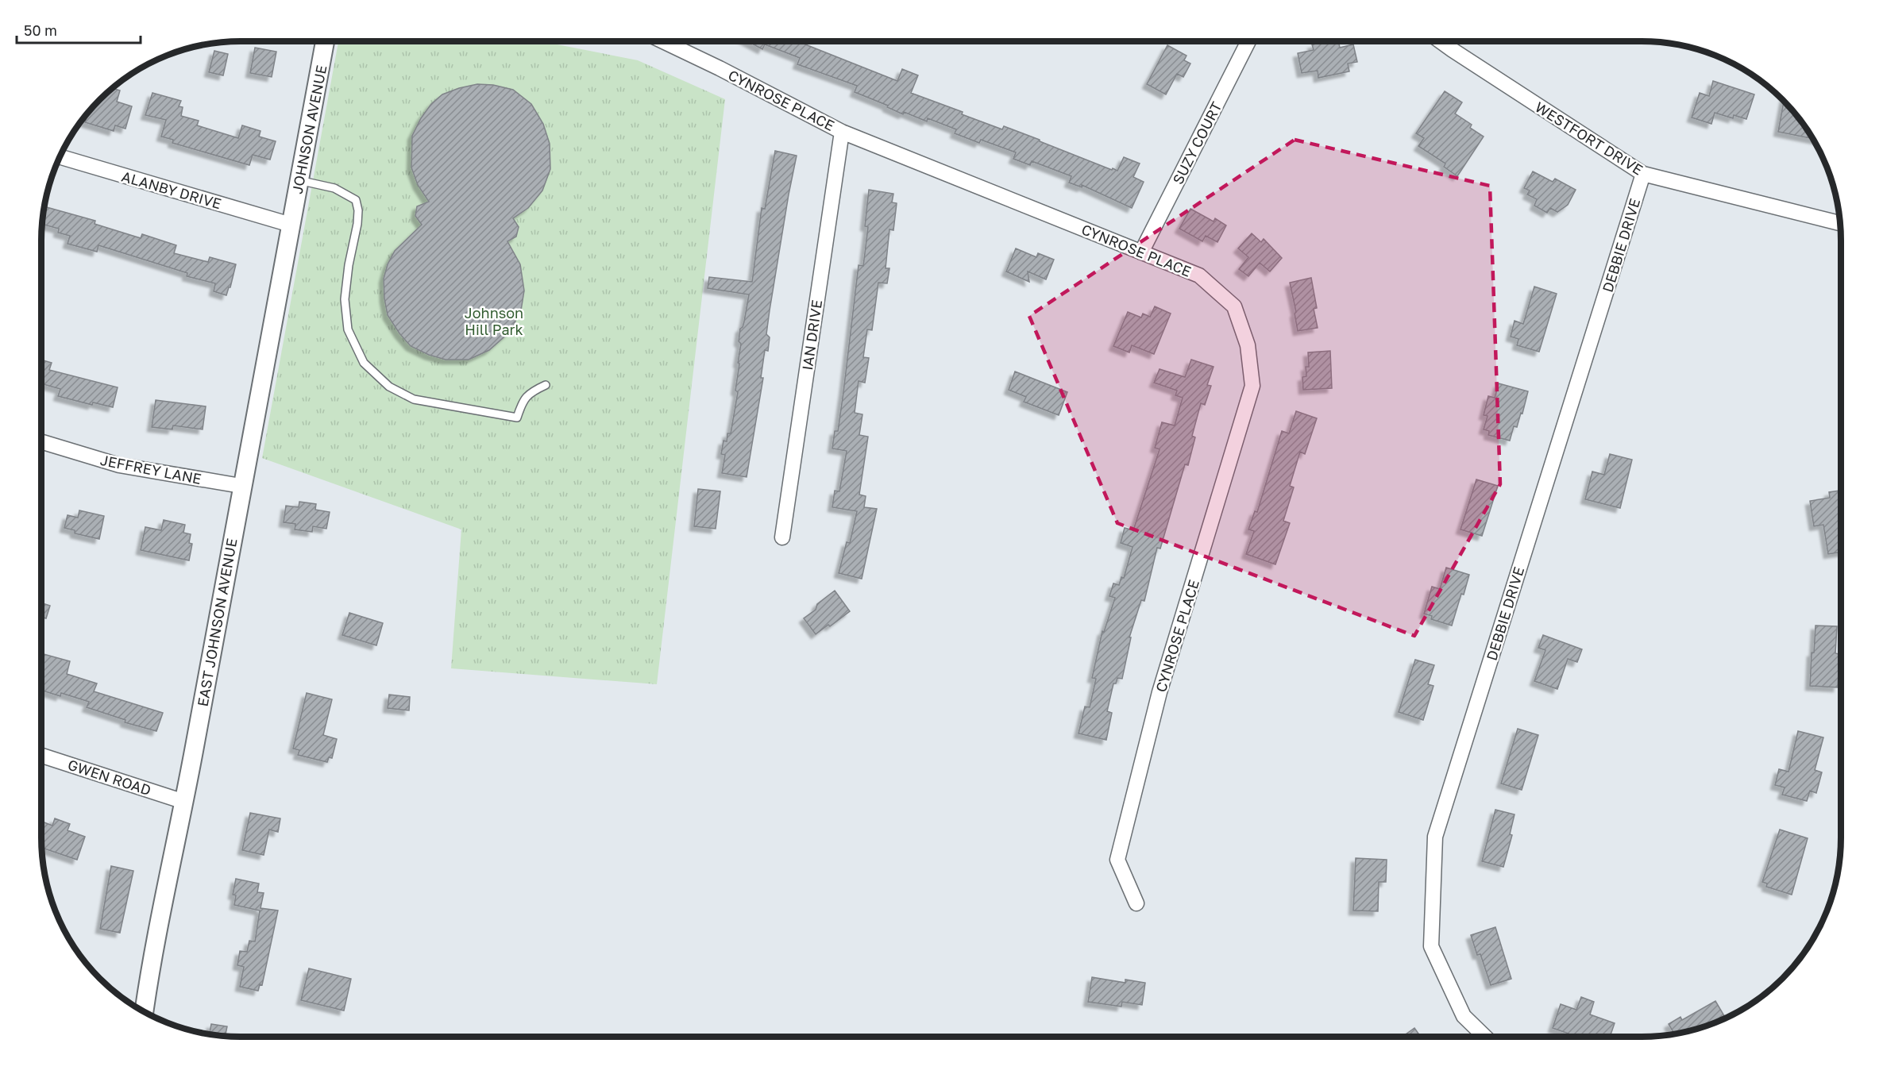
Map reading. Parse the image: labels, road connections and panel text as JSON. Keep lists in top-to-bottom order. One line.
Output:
{"streets":{"street":["CYNROSE PLACE","JOHNSON AVENUE","WESTFORT DRIVE","SUZY COURT","ALANBY DRIVE","DEBBIE DRIVE","IAN DRIVE","JEFFREY LANE","EAST JOHNSON AVENUE","GWEN ROAD"]},"crossings":[["CYNROSE PLACE","SUZY COURT"],["CYNROSE PLACE","IAN DRIVE"],["JOHNSON AVENUE","ALANBY DRIVE"],["JOHNSON AVENUE","EAST JOHNSON AVENUE"],["WESTFORT DRIVE","DEBBIE DRIVE"],["ALANBY DRIVE","EAST JOHNSON AVENUE"],["JEFFREY LANE","EAST JOHNSON AVENUE"],["EAST JOHNSON AVENUE","GWEN ROAD"]],"parks":["Johnson Hill Park"],"scale_bar":"50 m"}
